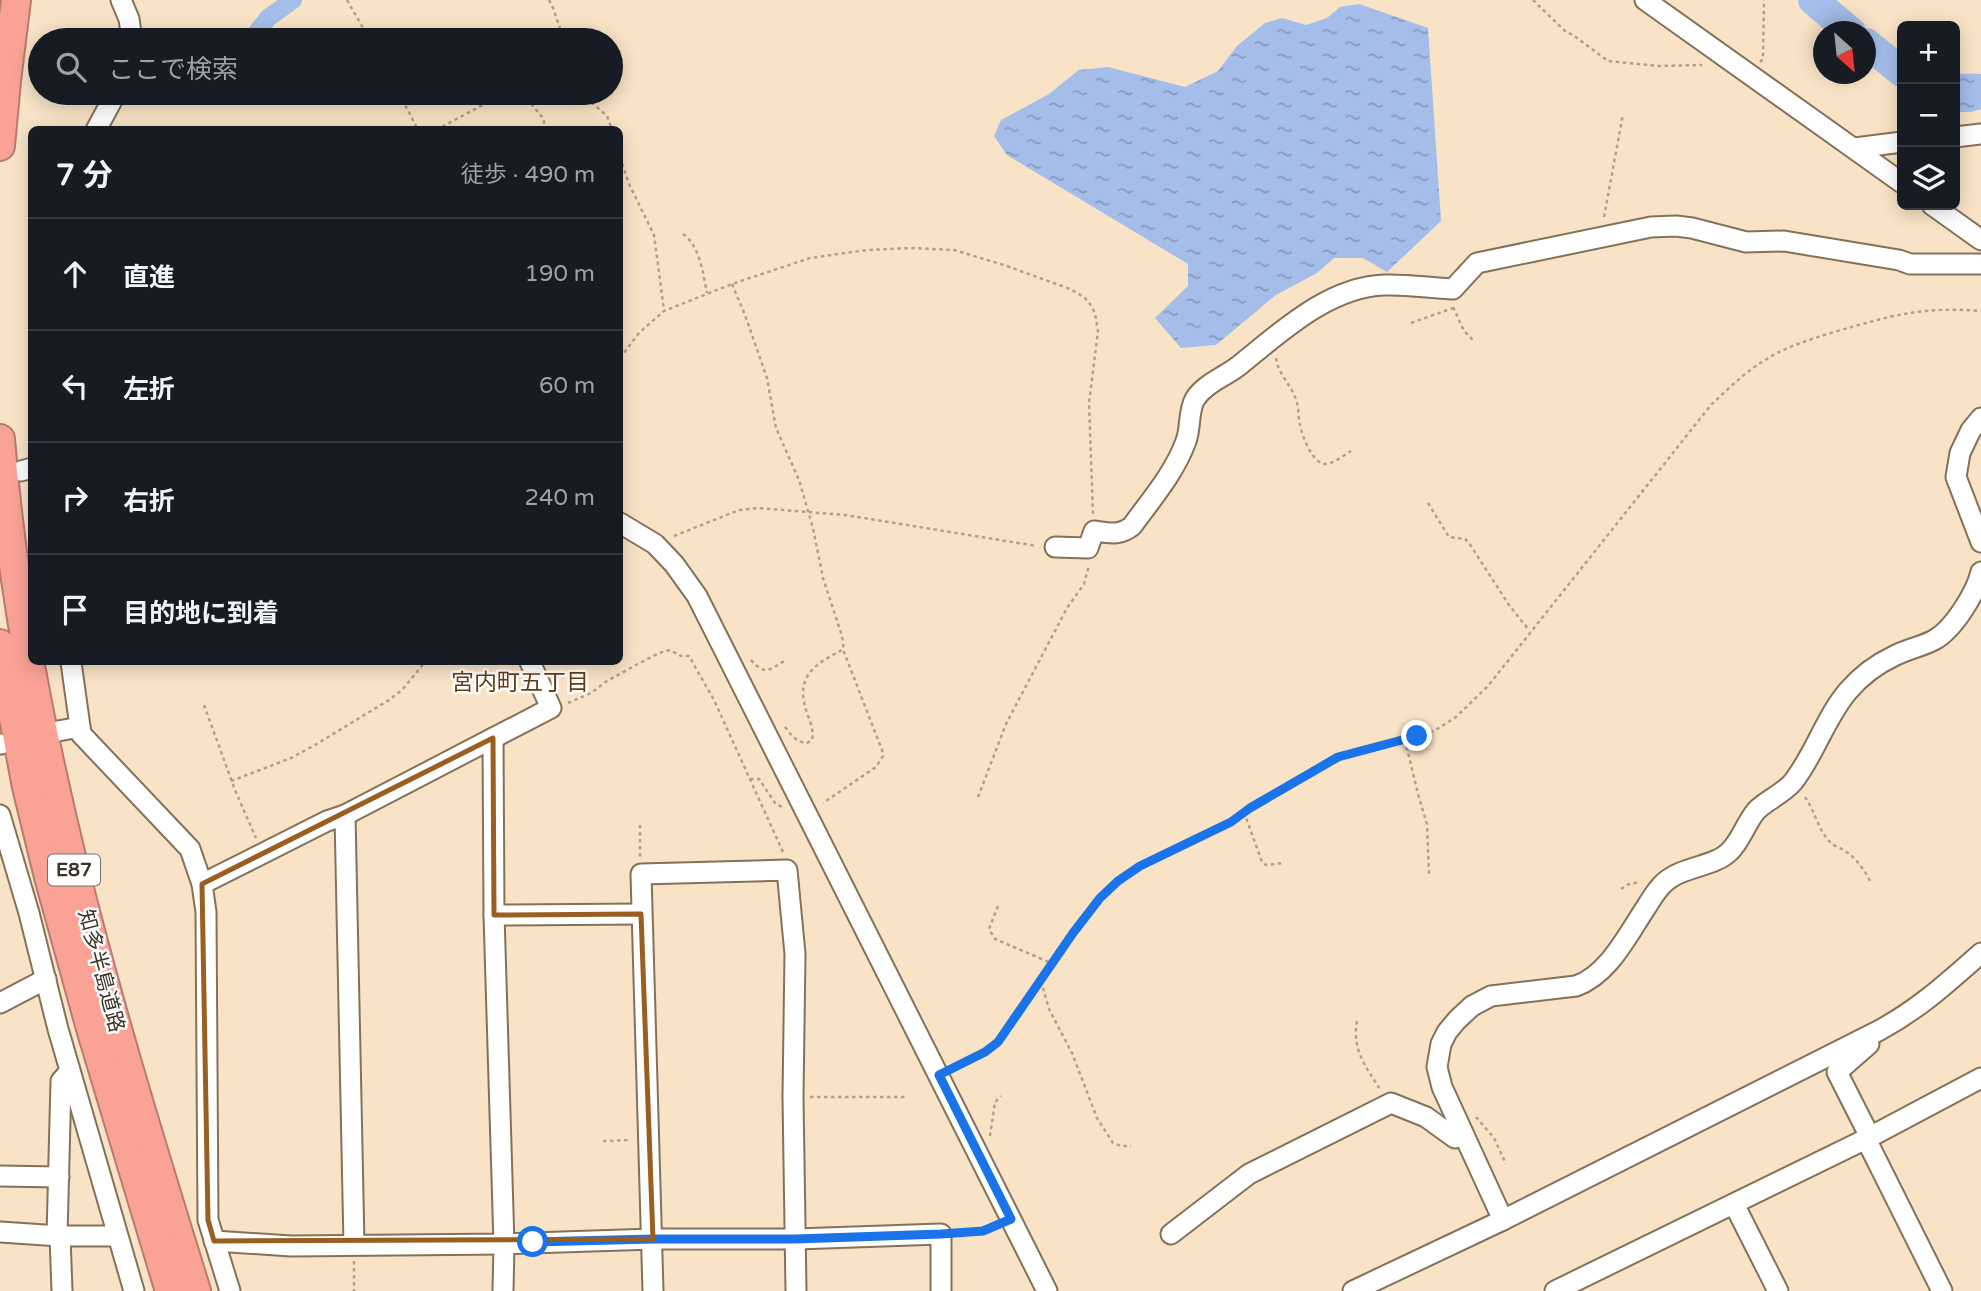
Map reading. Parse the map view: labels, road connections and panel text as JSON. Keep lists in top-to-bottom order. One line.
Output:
{"streets":{"highway":["E87","知多半島道路"]},"districts":["宮内町五丁目"],"north":"bottom right","page":{"map_buttons":["+","−"],"search":"ここで検索","heading":["7 分","徒歩 · 490 m"],"list":[["直進","190 m"],["左折","60 m"],["右折","240 m"],"目的地に到着"]}}
